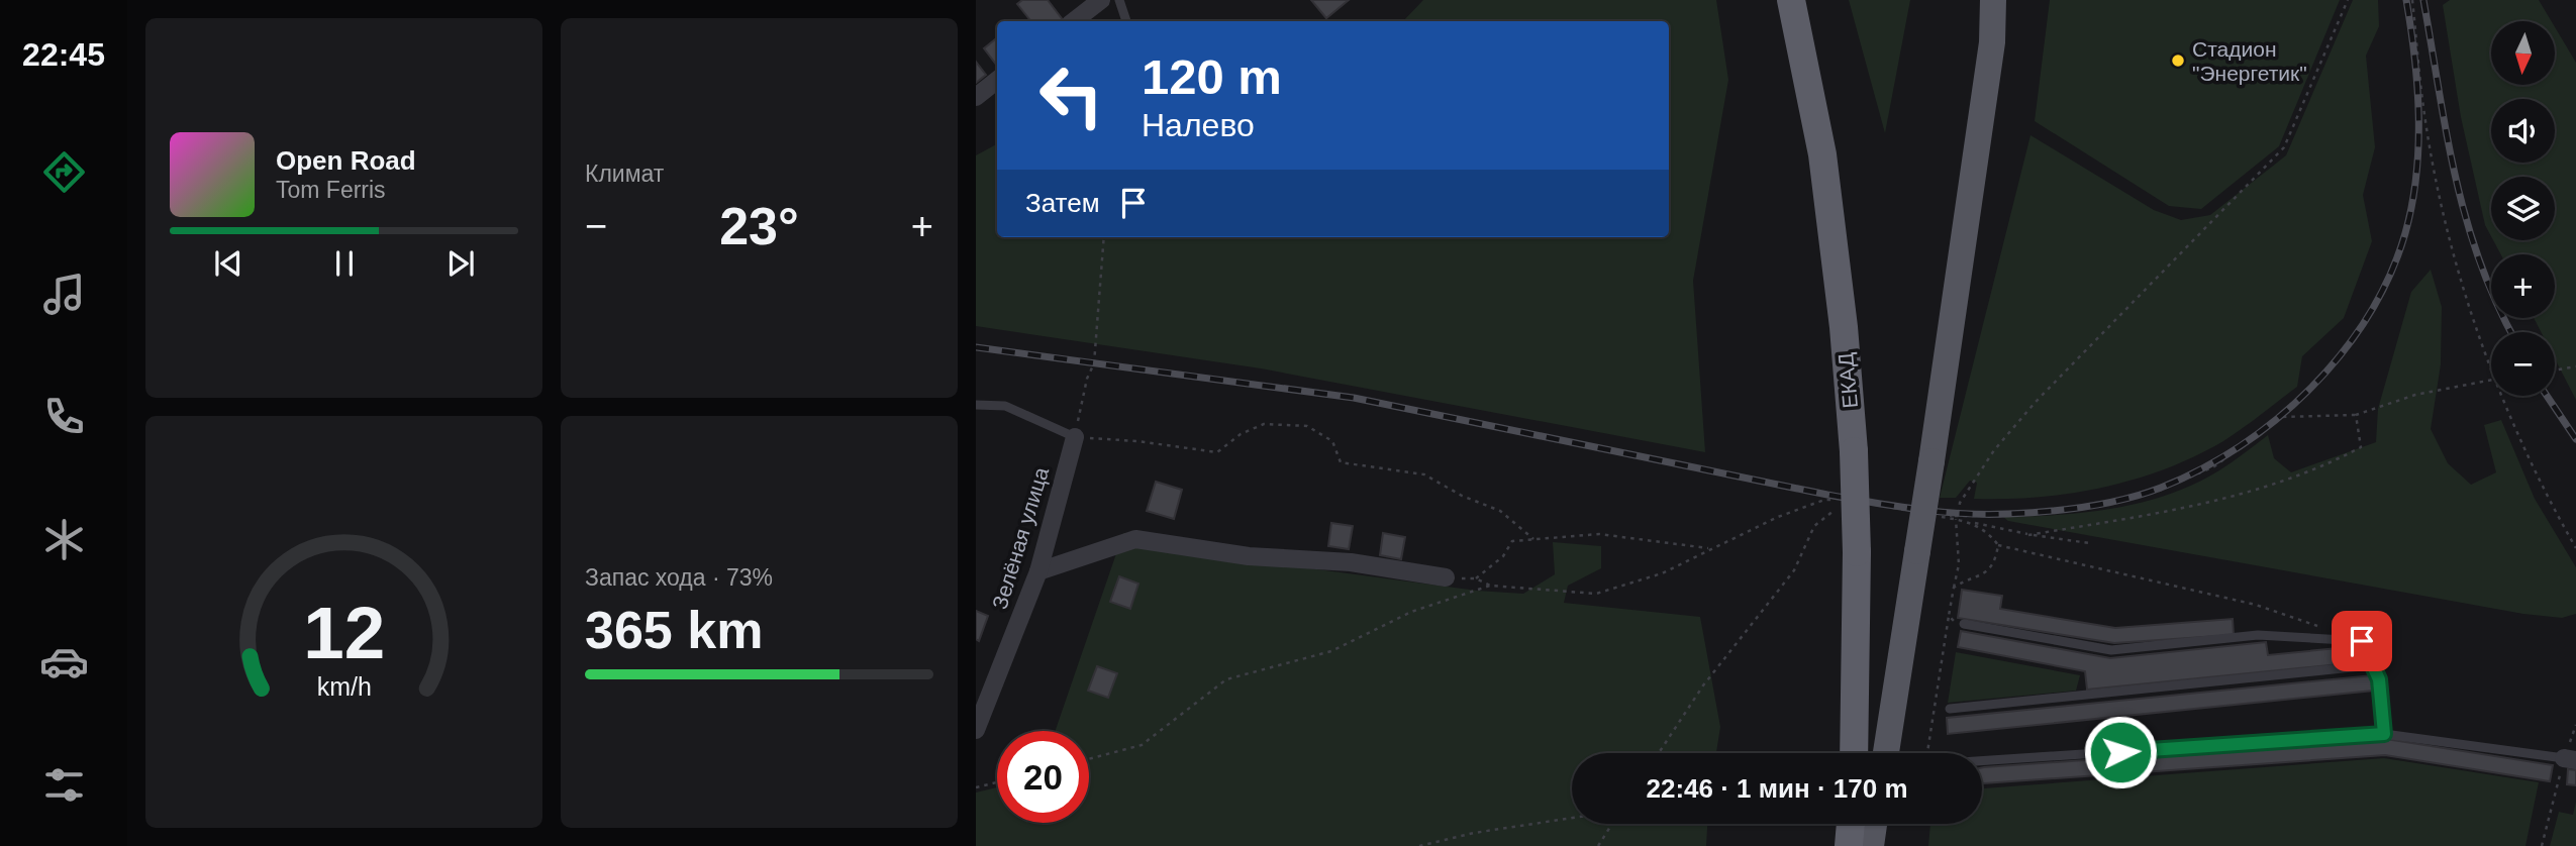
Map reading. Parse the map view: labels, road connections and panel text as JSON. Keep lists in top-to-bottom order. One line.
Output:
{"streets":{"highway":["ЕКАД"],"street":["Зелёная улица"]},"places":["Стадион \"Энергетик\""],"north":"bottom","page":{"tabs":"22:45","tile":["Климат",["Запас хода · 73%","365 km"]],"map_buttons":["+","−"],"turn":["120 m","Налево"],"song":["Open Road","Tom Ferris"],"then":"Затем","heat":["−","23°","+"],"limit":"20","trip":"22:46 · 1 мин · 170 m","gauge":["12","km/h"]}}
